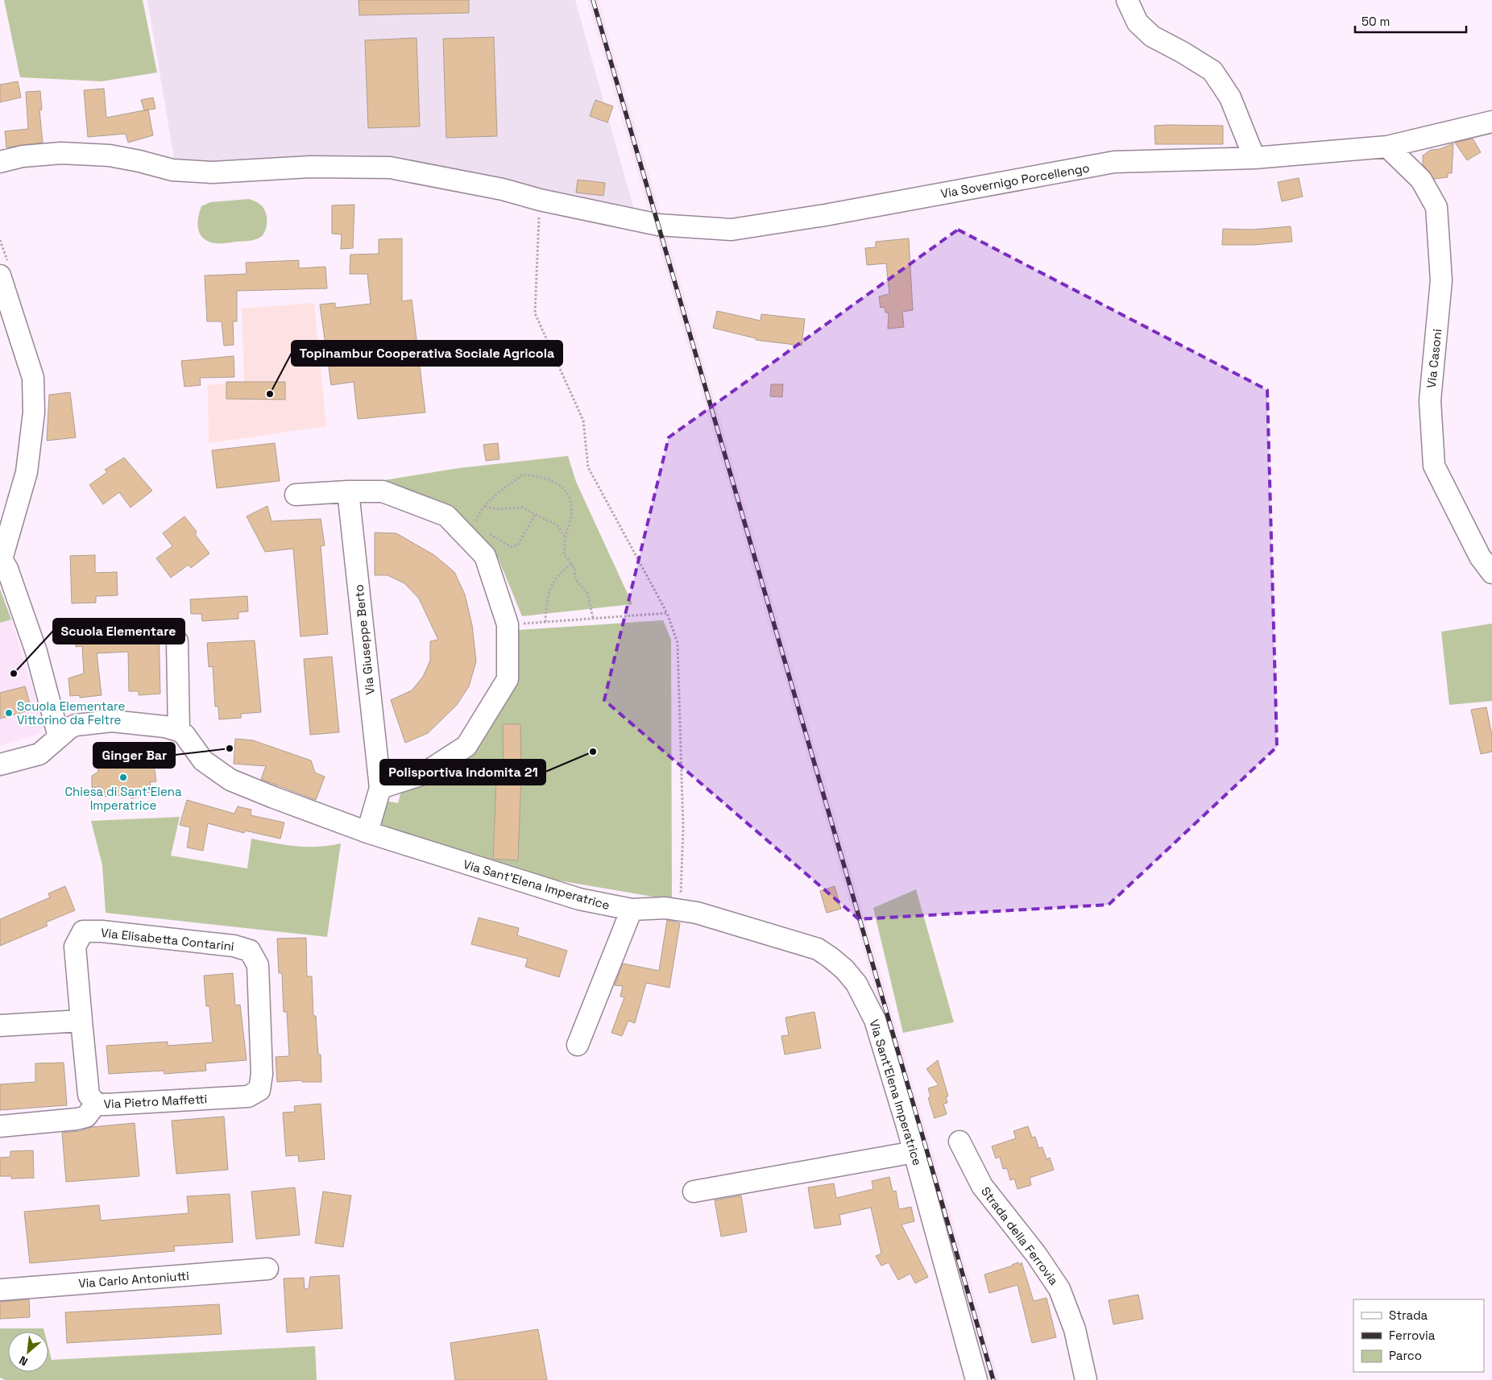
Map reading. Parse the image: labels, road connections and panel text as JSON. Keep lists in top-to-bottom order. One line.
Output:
{"streets":{"street":["Via Sovernigo Porcellengo","Via Casoni","Via Giuseppe Berto","Via Sant'Elena Imperatrice","Via Elisabetta Contarini","Via Pietro Maffetti","Strada della Ferrovia","Via Carlo Antoniutti"]},"crossings":[["Via Sovernigo Porcellengo","Via Casoni"],["Via Giuseppe Berto","Via Sant'Elena Imperatrice"],["Via Elisabetta Contarini","Via Pietro Maffetti"]],"places":["Topinambur Cooperativa Sociale Agricola","Scuola Elementare","Scuola Elementare Vittorino da Feltre","Ginger Bar","Polisportiva Indomita 21","Chiesa di Sant'Elena Imperatrice"],"legend":["Strada","Ferrovia","Parco"],"scale_bar":"50 m","north":"bottom left"}
